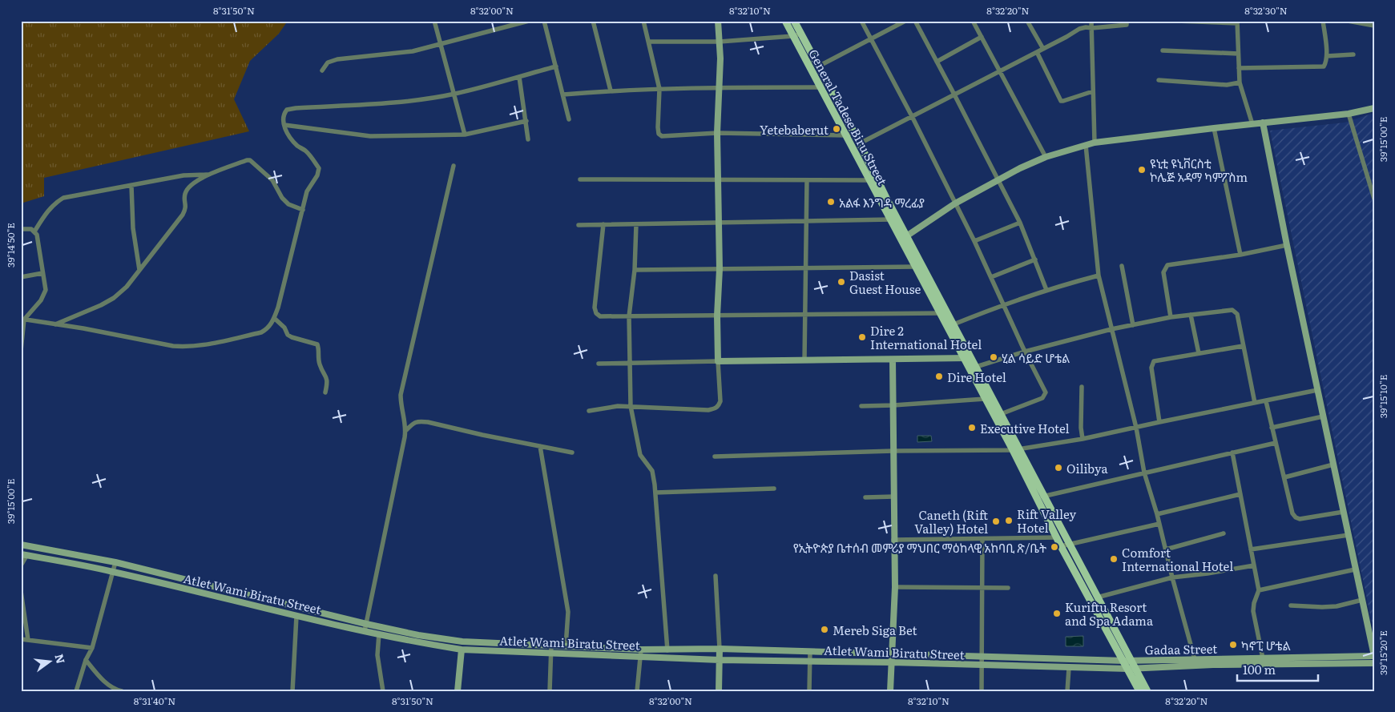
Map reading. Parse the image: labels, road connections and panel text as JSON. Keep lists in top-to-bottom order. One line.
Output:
{"streets":{"main road":["General Tadese Biru Street","Atlet Wami Biratu Street","Gadaa Street"]},"crossings":[["General Tadese Biru Street","Atlet Wami Biratu Street"],["General Tadese Biru Street","Gadaa Street"],["Atlet Wami Biratu Street","Gadaa Street"]],"places":["Yetebaberut","ዩኒቲ ዩኒቨርስቲ ኮሌጅ አዳማ ካምፖስm","አልፋ እንግዳ ማረፊያ","Dasist Guest House","Dire 2 International Hotel","ሂል ሳይድ ሆቴል","Dire Hotel","Executive Hotel","Oilibya","Rift Valley Hotel","Caneth (Rift Valley) Hotel","የኢትዮጵያ ቤተሰብ መምሪያ ማህበር ማዕከላዊ አከባቢ ጽ/ቤት","Comfort International Hotel","Kuriftu Resort and Spa Adama","Mereb Siga Bet","ካኖፒ ሆቴል"],"scale_bar":"100 m","north":"right","coordinates":["8°31'50\"N","8°32'00\"N","8°32'10\"N","8°32'20\"N","8°32'30\"N","39°15'00\"E","39°14'50\"E","39°15'10\"E","39°15'20\"E","8°31'40\"N"]}
